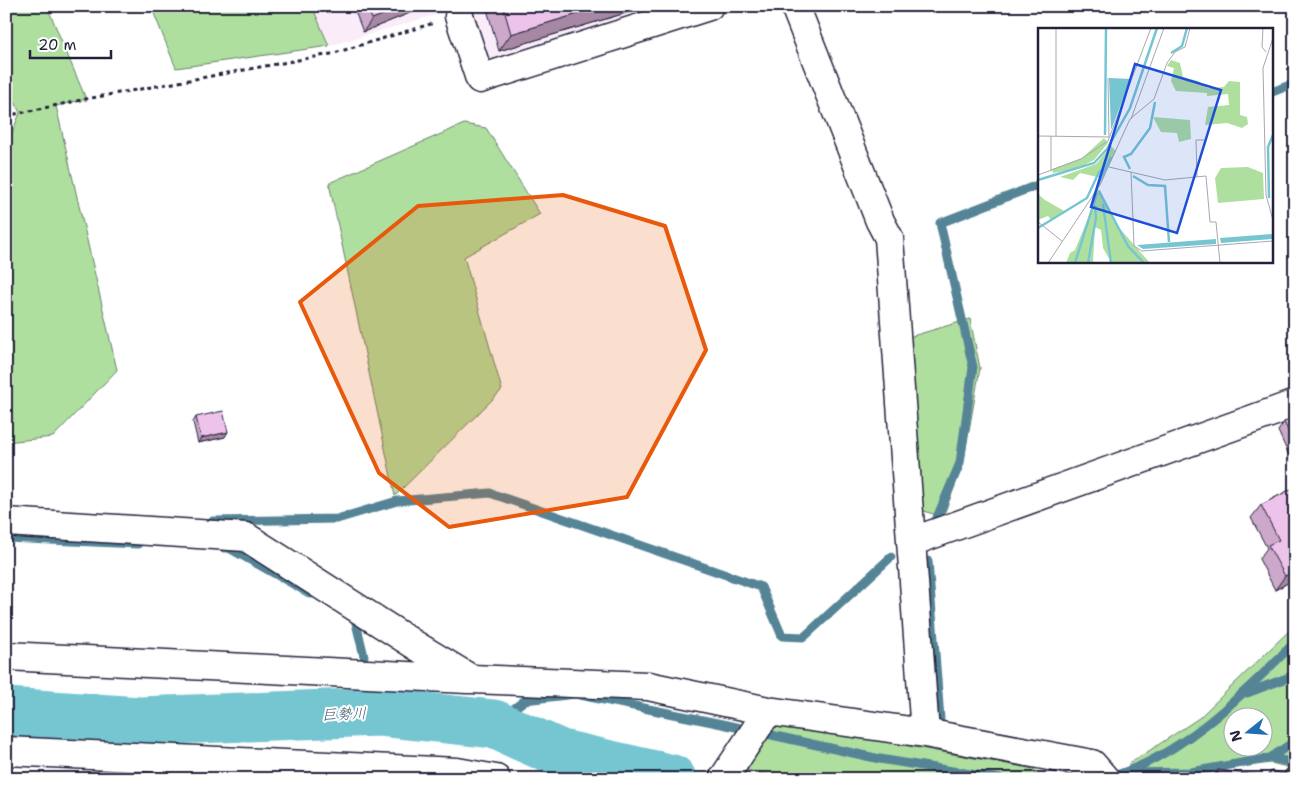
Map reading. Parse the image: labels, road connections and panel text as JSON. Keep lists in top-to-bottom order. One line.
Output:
{"water":["巨勢川"],"scale_bar":"20 m","north":"left"}
